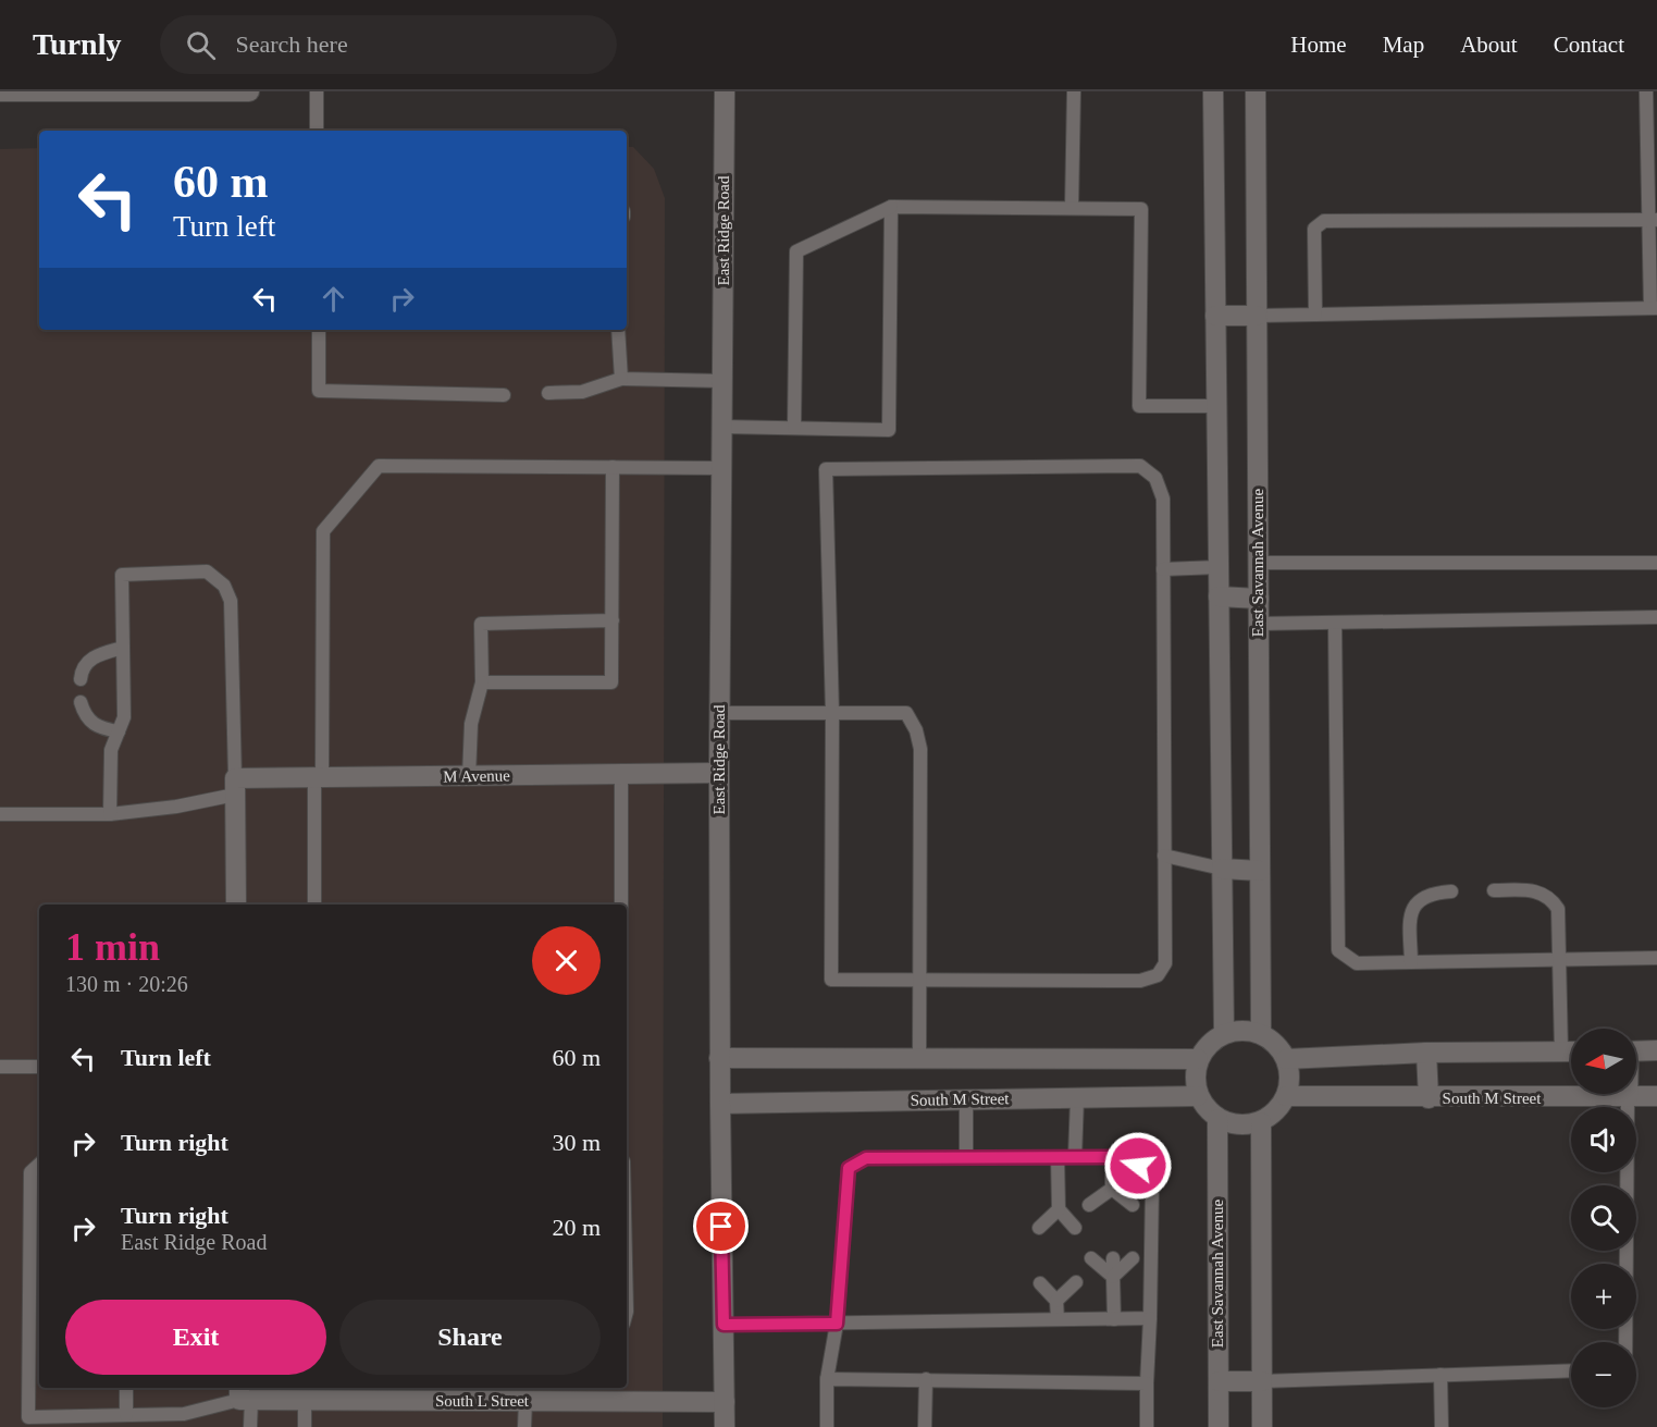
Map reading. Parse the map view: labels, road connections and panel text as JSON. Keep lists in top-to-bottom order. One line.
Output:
{"streets":{"street":["East Ridge Road","East Savannah Avenue","M Avenue","South M Street","South L Street"]},"crossings":[["East Ridge Road","M Avenue"],["East Ridge Road","South M Street"],["East Ridge Road","South L Street"],["East Savannah Avenue","South M Street"]],"north":"left","page":{"header":"Turnly","search":"Search here","nav":["Home","Map","About","Contact"],"turn":["60 m","Turn left"],"heading":["1 min","130 m · 20:26"],"list":[{"name":"Turn left","value":"60 m"},{"name":"Turn right","value":"30 m"},{"name":"Turn right","note":"East Ridge Road","value":"20 m"}],"map_buttons":["+","−"],"buttons":["Exit","Share"]}}
